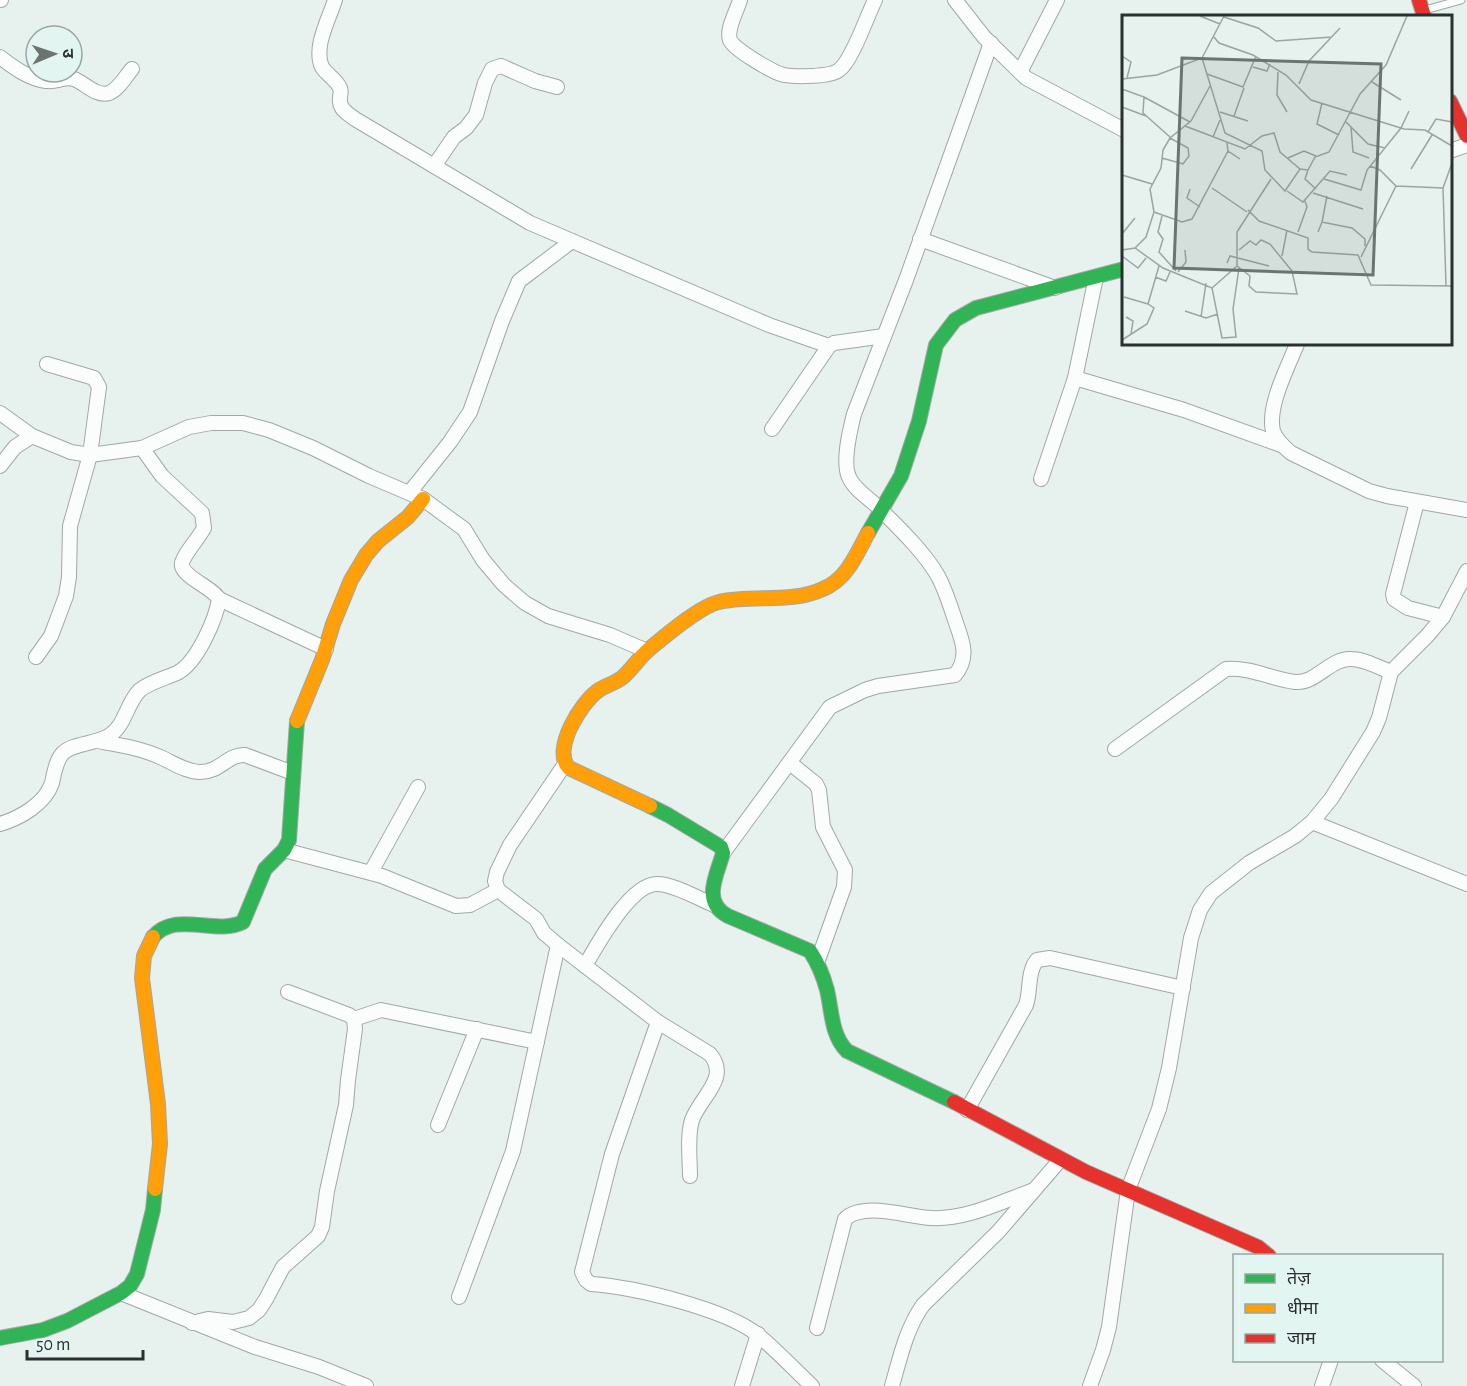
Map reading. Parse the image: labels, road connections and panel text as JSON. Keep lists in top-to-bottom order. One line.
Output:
{"legend":["तेज़","धीमा","जाम"],"scale_bar":"50 m","north":"right"}
